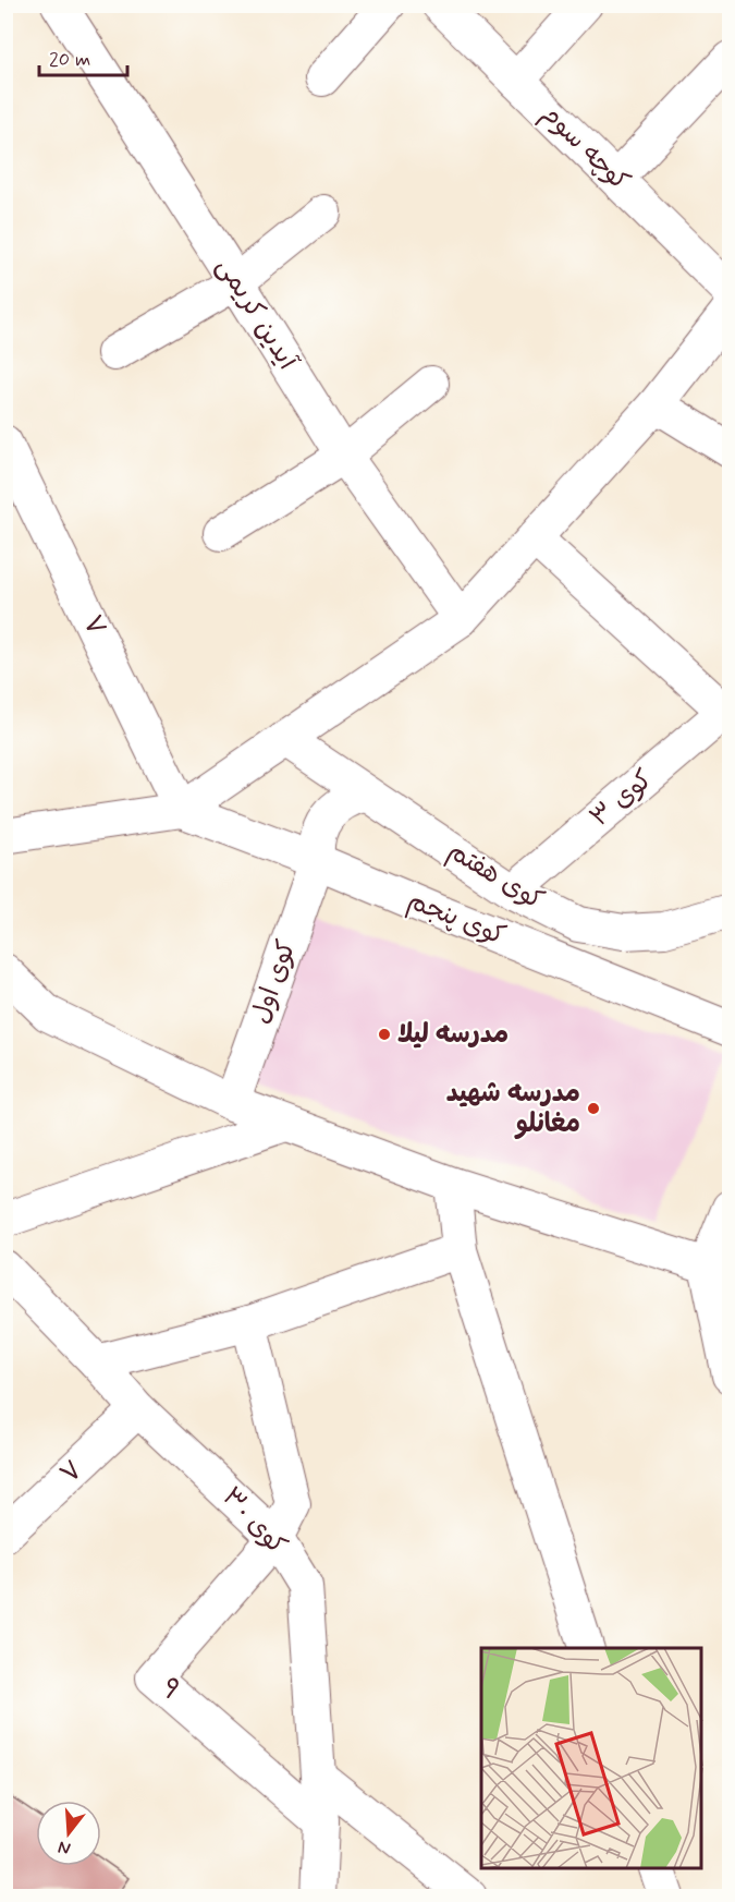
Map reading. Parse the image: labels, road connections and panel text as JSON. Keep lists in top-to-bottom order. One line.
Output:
{"streets":{"street":["کوچه سوم","آیدین کریمی","۷","کوی ۳","کوی هفتم","کوی پنجم","کوی اول","کوی ۳۰","۹"]},"crossings":[["۷","کوی پنجم"],["۷","کوی ۳۰"],["کوی ۳","کوی هفتم"],["کوی هفتم","کوی اول"],["کوی پنجم","کوی اول"],["کوی ۳۰","۹"]],"places":["مدرسه لیلا","مدرسه شهید مغانلو"],"scale_bar":"20 m","north":"bottom"}
